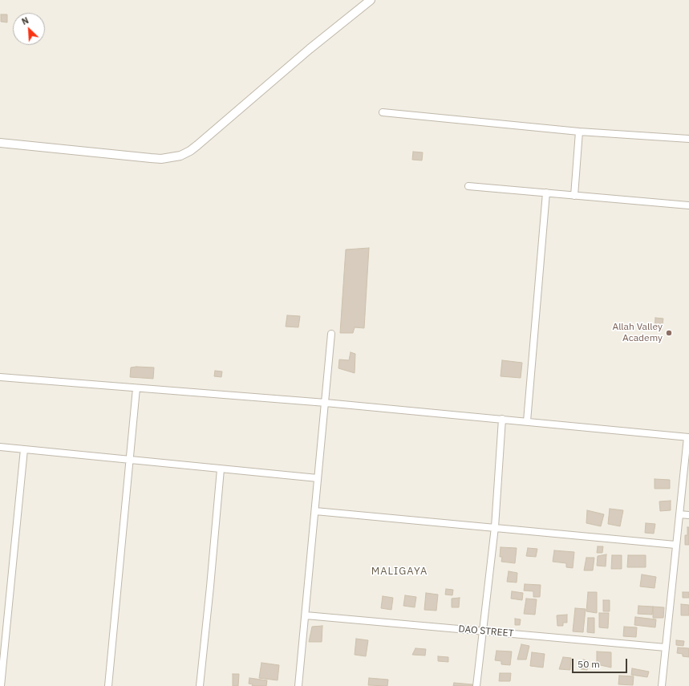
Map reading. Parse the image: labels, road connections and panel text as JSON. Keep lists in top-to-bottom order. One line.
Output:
{"streets":{"street":["DAO STREET"]},"districts":["MALIGAYA"],"places":["Allah Valley Academy"],"scale_bar":"50 m","north":"top left"}
